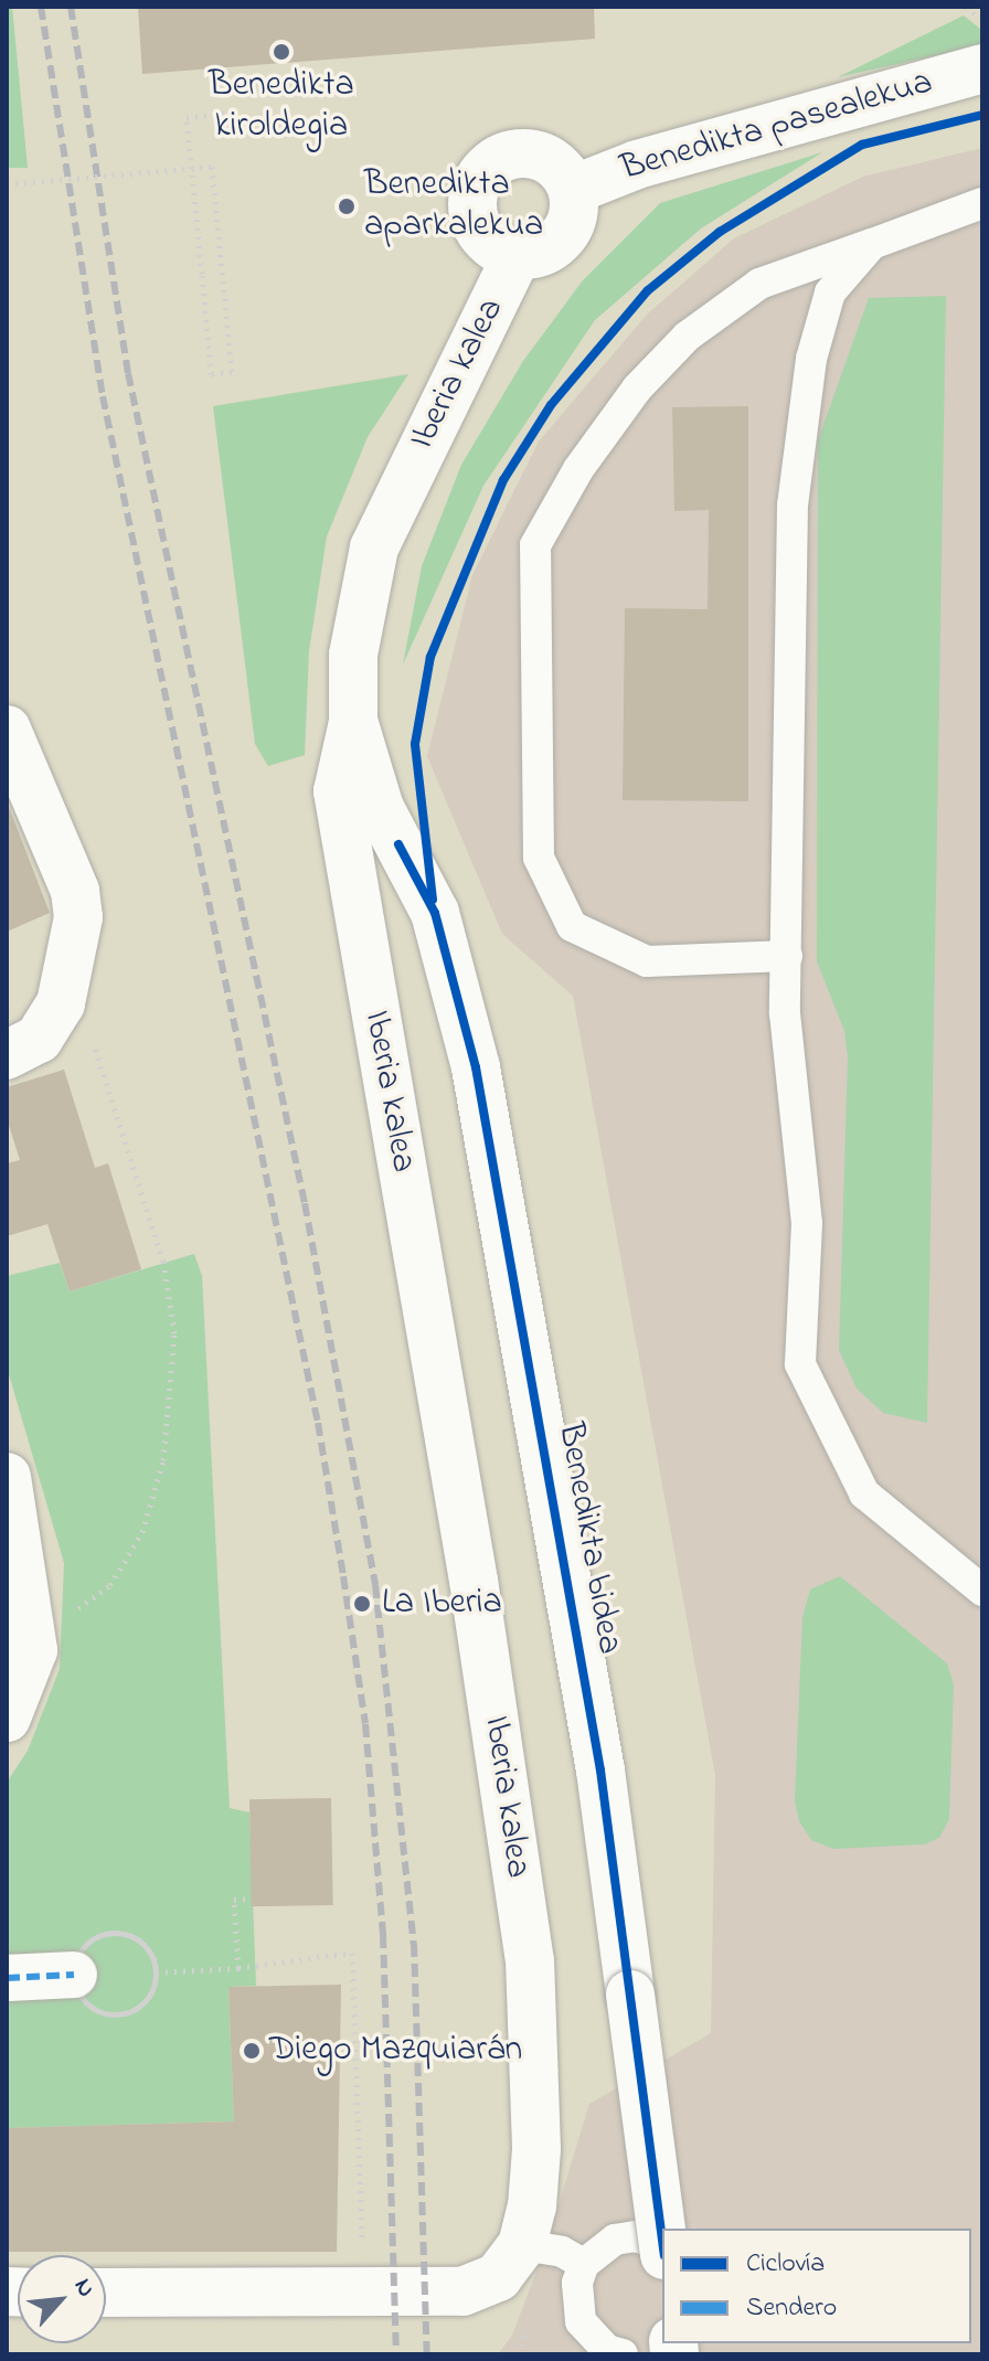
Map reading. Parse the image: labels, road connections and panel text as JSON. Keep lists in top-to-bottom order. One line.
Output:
{"streets":{"street":["Benedikta pasealekua","Iberia kalea","Benedikta bidea"]},"crossings":[["Benedikta pasealekua","Iberia kalea"],["Iberia kalea","Benedikta bidea"]],"places":["Benedikta kiroldegia","Benedikta aparkalekua","La Iberia","Diego Mazquiarán"],"legend":["Ciclovía","Sendero"],"north":"top right"}
